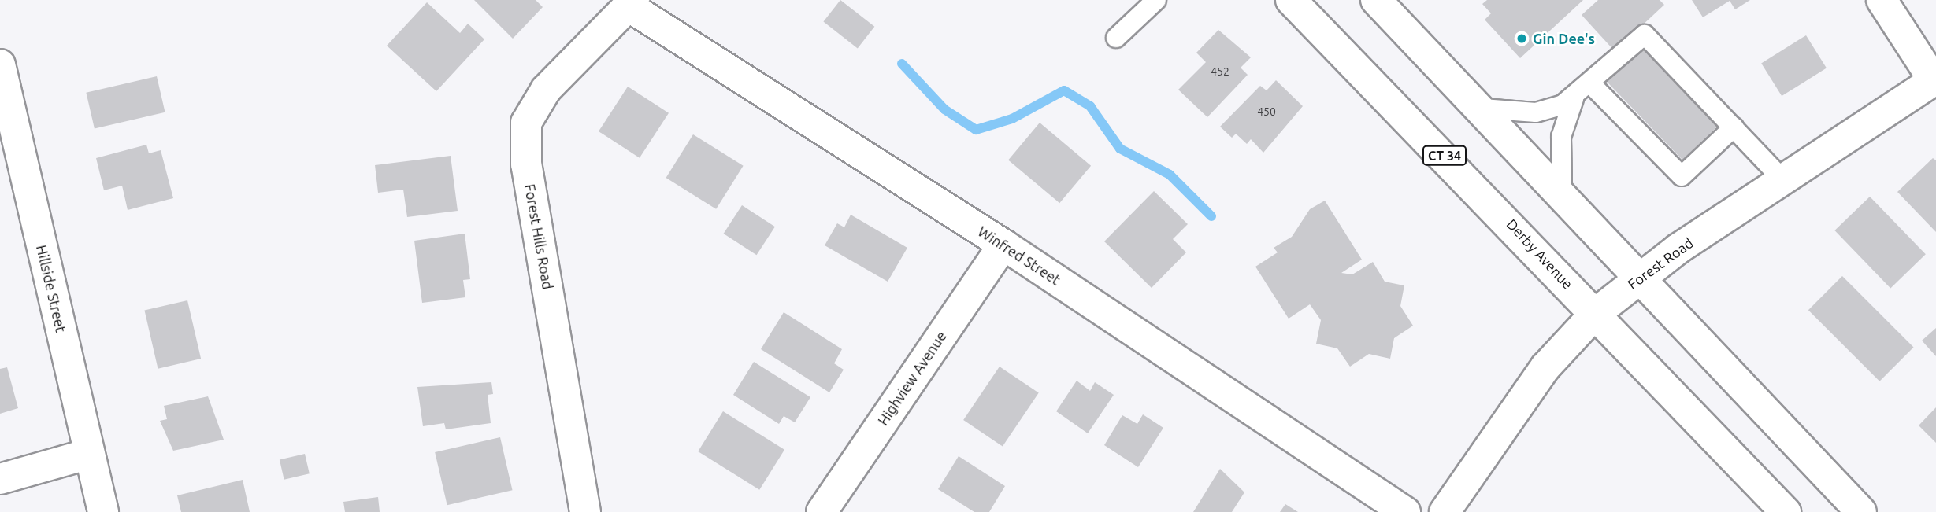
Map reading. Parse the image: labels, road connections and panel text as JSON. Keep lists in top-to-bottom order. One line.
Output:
{"streets":{"main road":["CT 34","Forest Hills Road","Derby Avenue","Winfred Street","Forest Road","Hillside Street","Highview Avenue"]},"crossings":[["Forest Hills Road","Winfred Street"],["Derby Avenue","Forest Road"],["Winfred Street","Highview Avenue"]],"places":["Gin Dee's"],"house_numbers":["452","450"]}
